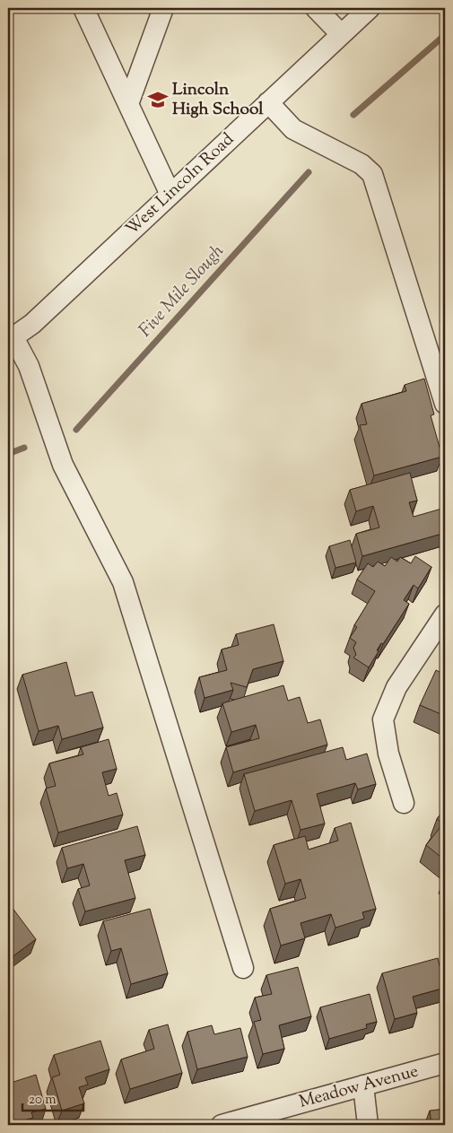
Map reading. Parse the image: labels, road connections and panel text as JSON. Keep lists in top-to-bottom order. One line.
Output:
{"streets":{"street":["West Lincoln Road","Meadow Avenue"]},"water":["Five Mile Slough"],"places":{"school or university":["Lincoln High School"]},"scale_bar":"20 m"}
